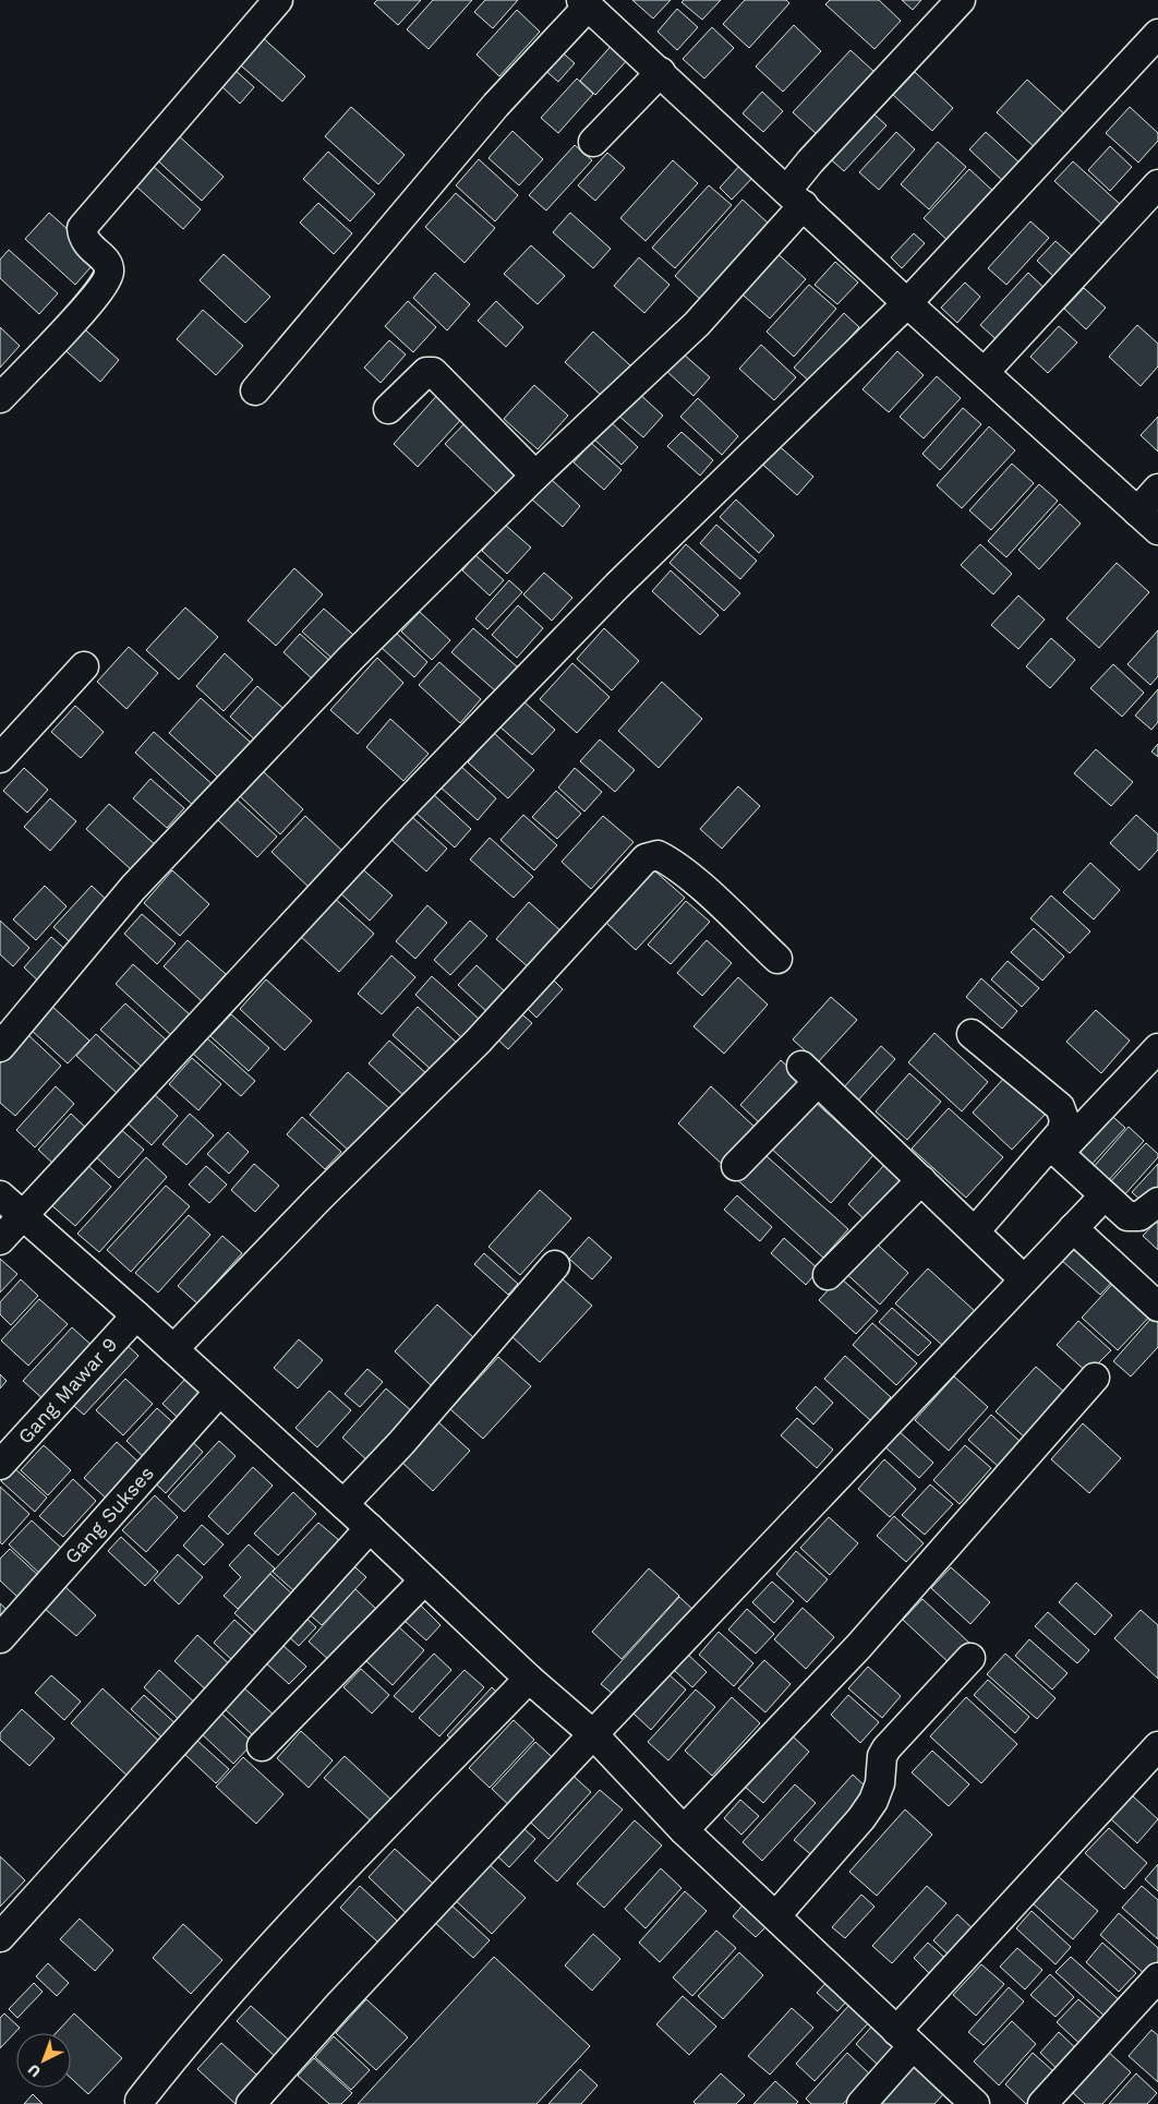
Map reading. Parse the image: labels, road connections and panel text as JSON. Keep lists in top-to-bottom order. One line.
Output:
{"streets":{"street":["Gang Mawar 9","Gang Sukses"]},"north":"bottom left"}
